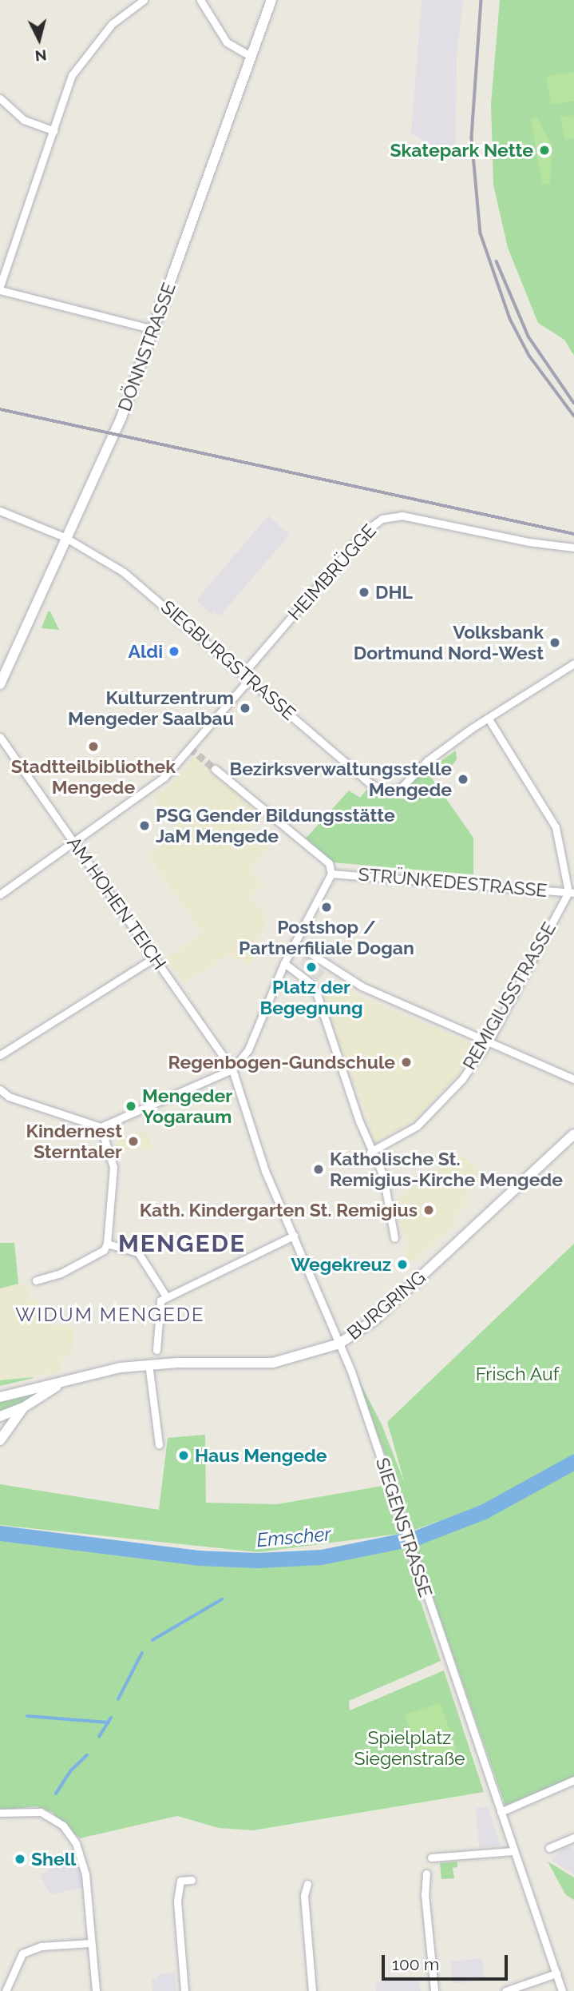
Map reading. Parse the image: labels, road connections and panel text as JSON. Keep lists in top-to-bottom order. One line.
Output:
{"streets":{"main road":["DÖNNSTRASSE","BURGRING"],"street":["HEIMBRÜGGE","SIEGBURGSTRASSE","STRÜNKEDESTRASSE","AM HOHEN TEICH","REMIGIUSSTRASSE","SIEGENSTRASSE"]},"crossings":[["DÖNNSTRASSE","SIEGBURGSTRASSE"],["HEIMBRÜGGE","SIEGBURGSTRASSE"],["HEIMBRÜGGE","AM HOHEN TEICH"],["STRÜNKEDESTRASSE","REMIGIUSSTRASSE"],["AM HOHEN TEICH","SIEGENSTRASSE"],["BURGRING","SIEGENSTRASSE"]],"districts":["MENGEDE","WIDUM MENGEDE"],"water":["Emscher"],"parks":["Frisch Auf","Spielplatz Siegenstraße"],"places":["Skatepark Nette","DHL","Volksbank Dortmund Nord-West","Aldi","Kulturzentrum Mengeder Saalbau","Stadtteilbibliothek Mengede","Bezirksverwaltungsstelle Mengede","PSG Gender Bildungsstätte JaM Mengede","Postshop / Partnerfiliale Dogan","Platz der Begegnung","Regenbogen-Gundschule","Mengeder Yogaraum","Kindernest Sterntaler","Katholische St. Remigius-Kirche Mengede","Kath. Kindergarten St. Remigius","Wegekreuz","Haus Mengede","Shell"],"scale_bar":"100 m","north":"bottom"}
